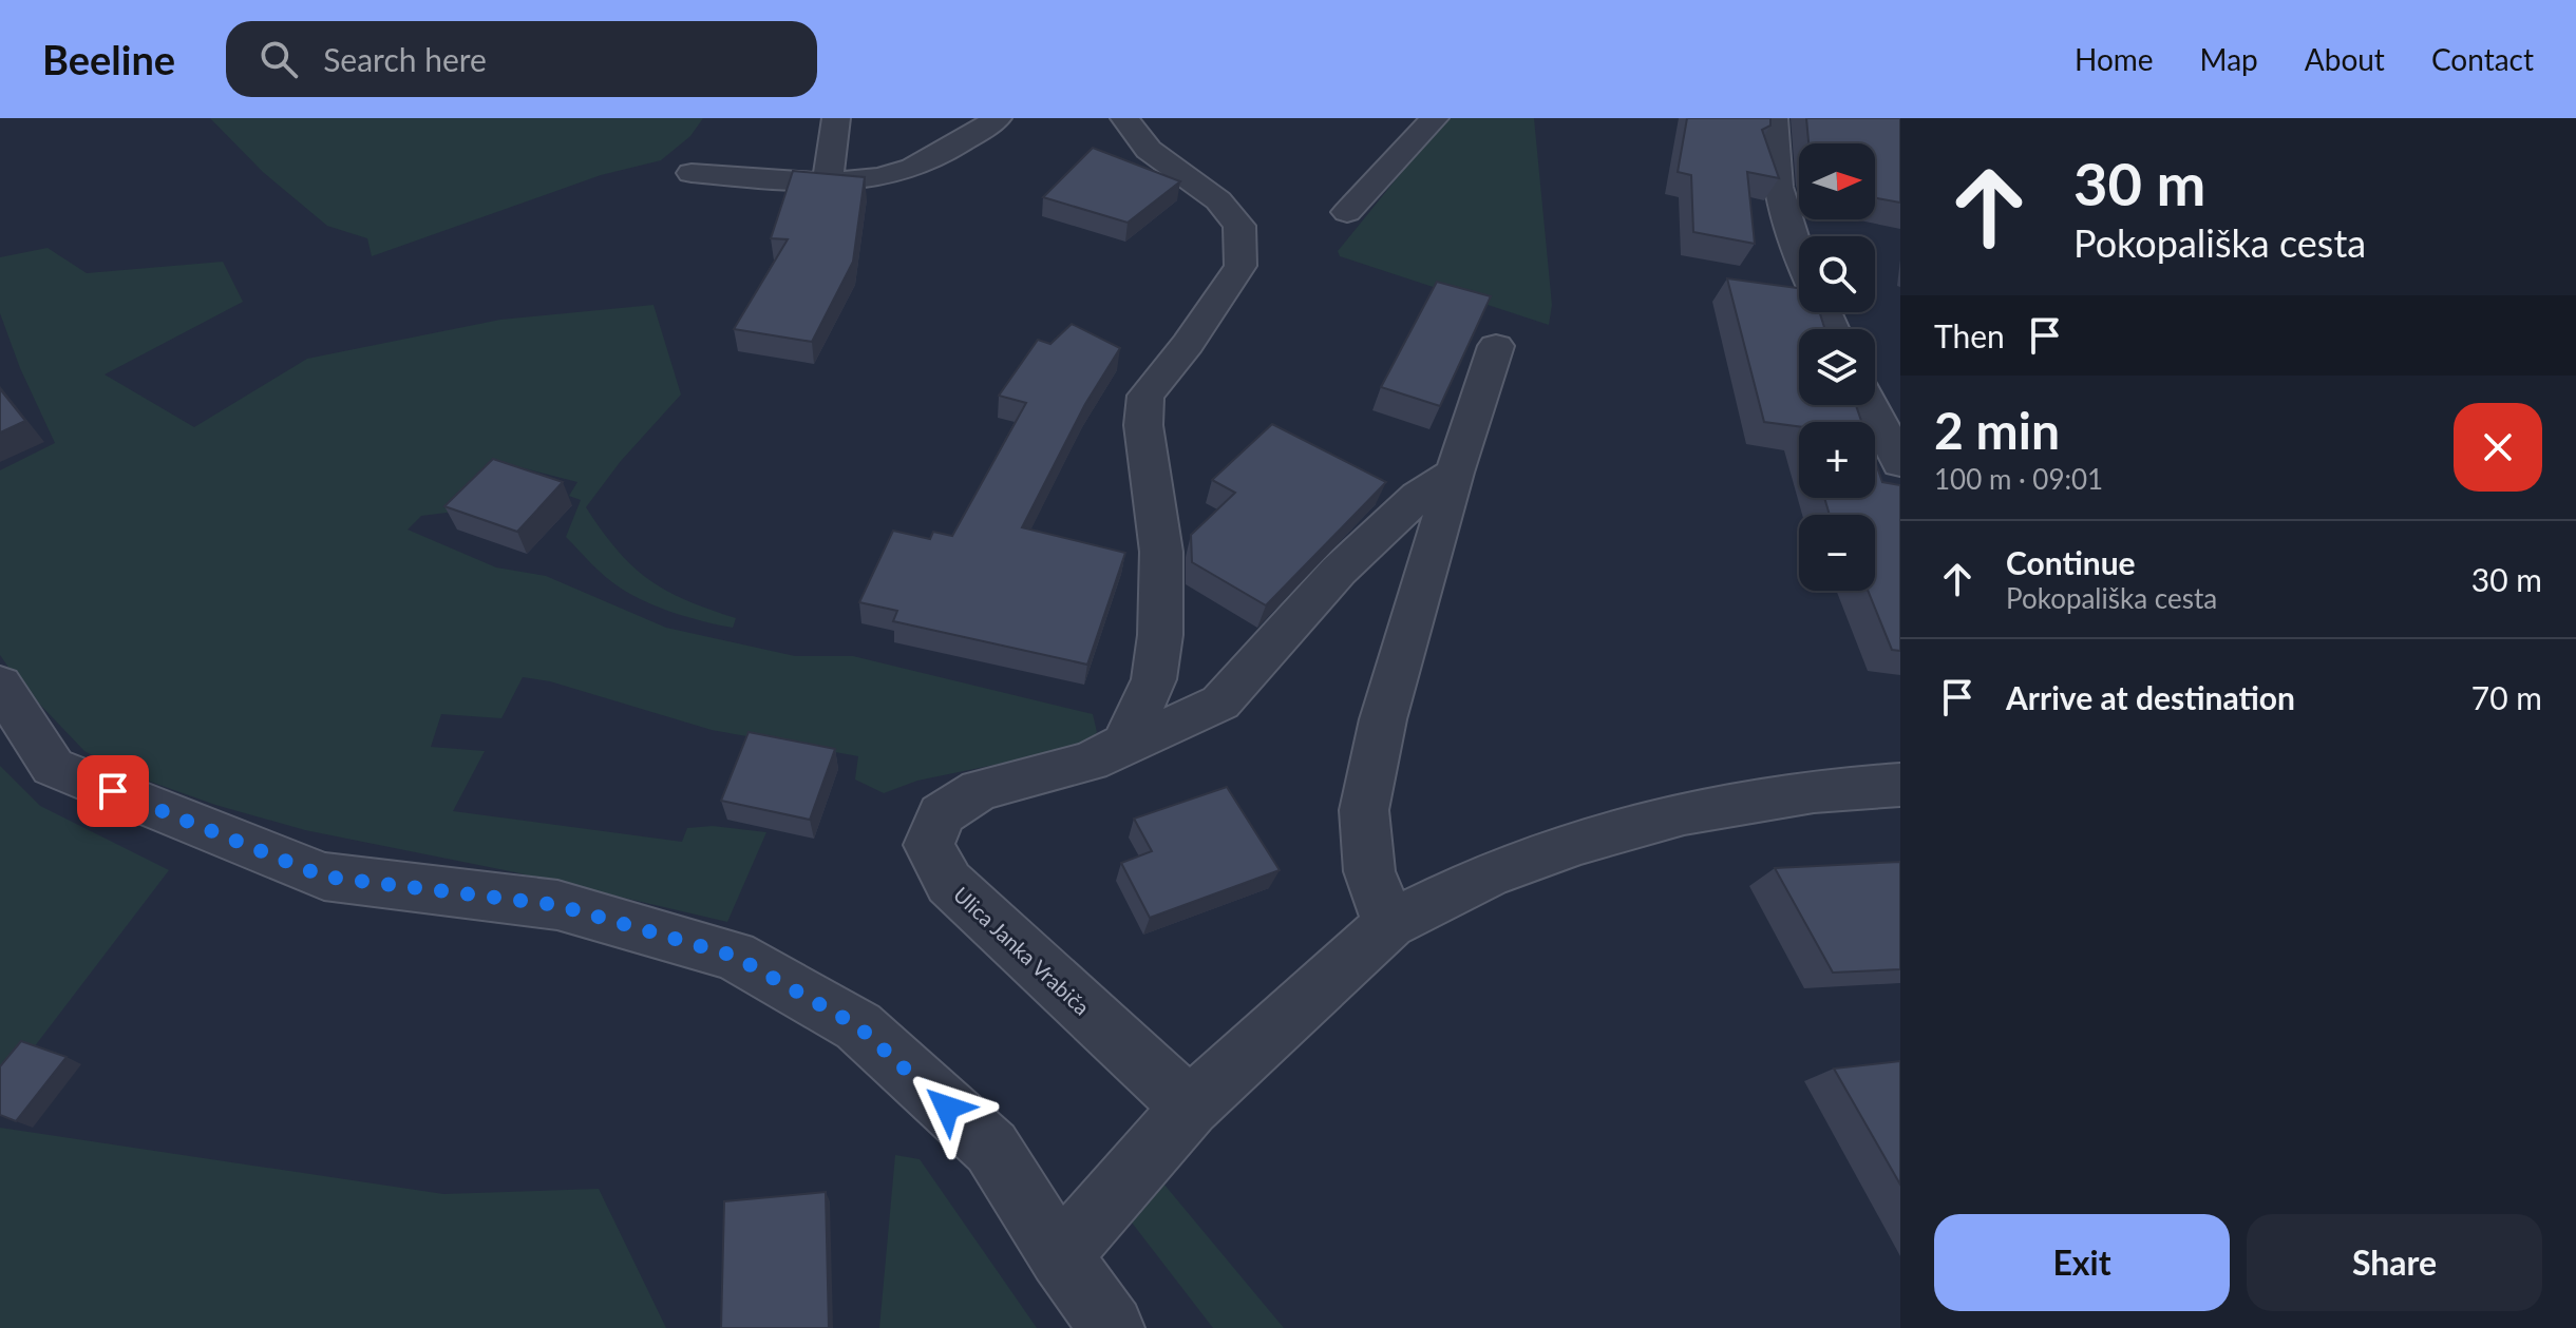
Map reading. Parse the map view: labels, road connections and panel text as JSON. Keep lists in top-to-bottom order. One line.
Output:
{"streets":{"street":["Ulica Janka Vrabiča"]},"north":"right","page":{"header":"Beeline","search":"Search here","nav":["Home","Map","About","Contact"],"turn":["30 m","Pokopališka cesta"],"map_buttons":["+","−"],"then":"Then","heading":["2 min","100 m · 09:01"],"list":[{"name":"Continue","note":"Pokopališka cesta","value":"30 m"},{"name":"Arrive at destination","value":"70 m"}],"buttons":["Exit","Share"]}}
